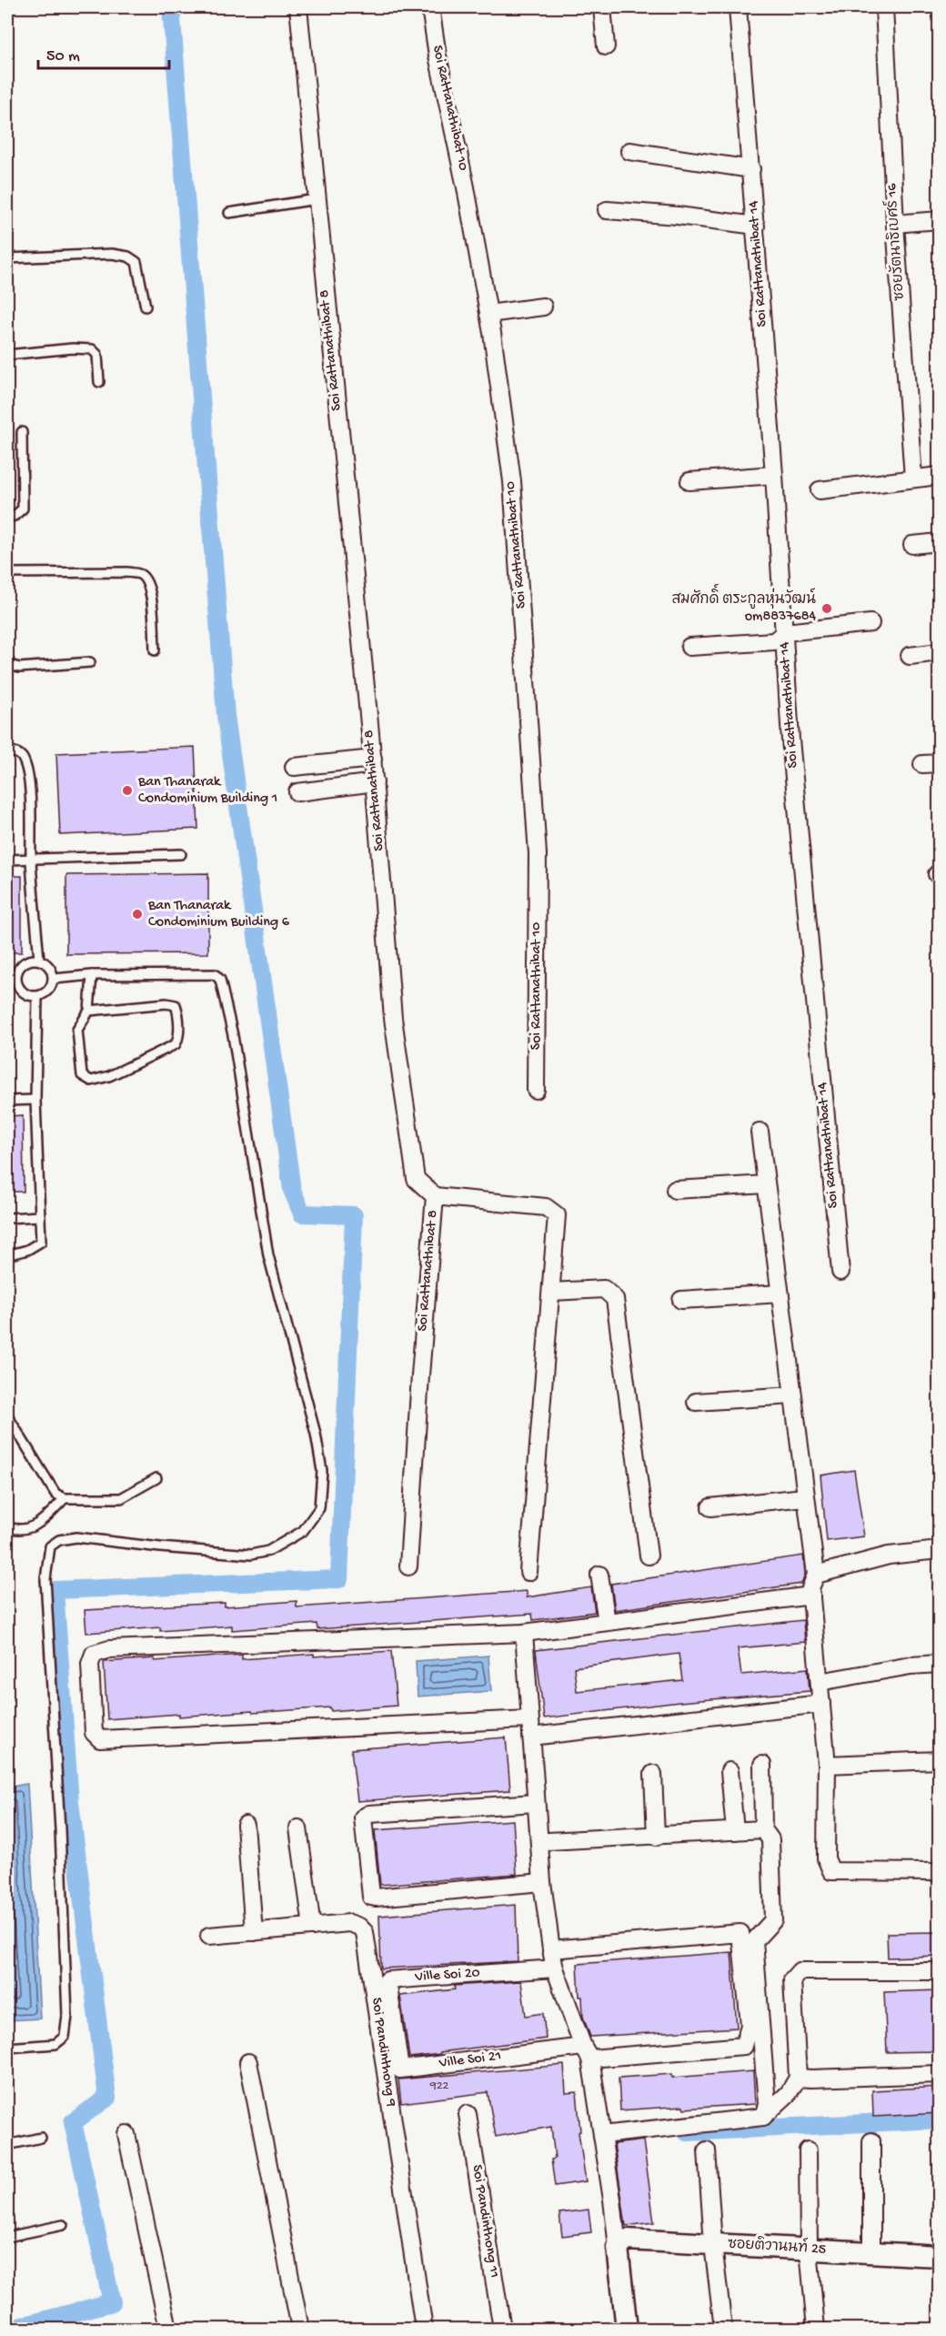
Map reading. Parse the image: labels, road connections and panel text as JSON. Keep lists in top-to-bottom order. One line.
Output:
{"streets":{"street":["Soi Rattanathibat 10","ซอยรัตนาธิเบศร์ 16","Soi Rattanathibat 14","Soi Rattanathibat 8","Ville Soi 20","Soi Pandinthong 9","Ville Soi 21","Soi Pandinthong 11","ซอยติวานนท์ 25"]},"crossings":[["Ville Soi 20","Ville Soi 21"]],"places":["สมศักดิ์ ตระกูลหุ่นวัฒน์ om8837684","Ban Thanarak Condominium Building 1","Ban Thanarak Condominium Building 6"],"house_numbers":["922"],"scale_bar":"50 m"}
